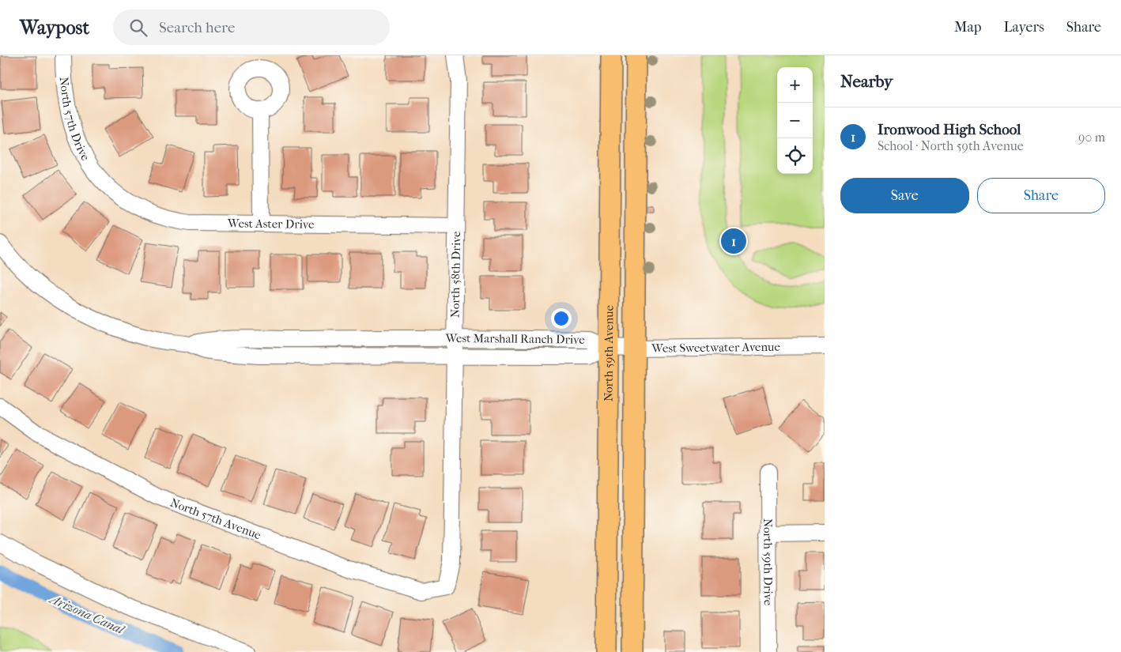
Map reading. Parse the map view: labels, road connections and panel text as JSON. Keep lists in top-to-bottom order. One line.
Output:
{"streets":{"main road":["North 59th Avenue"],"street":["North 57th Drive","West Aster Drive","North 58th Drive","West Marshall Ranch Drive","West Sweetwater Avenue","North 57th Avenue","North 59th Drive"]},"crossings":[["North 57th Drive","West Aster Drive"],["West Aster Drive","North 58th Drive"],["North 58th Drive","West Marshall Ranch Drive"],["North 58th Drive","North 57th Avenue"],["West Marshall Ranch Drive","West Sweetwater Avenue"],["West Marshall Ranch Drive","North 59th Avenue"],["West Sweetwater Avenue","North 59th Avenue"]],"water":["Arizona Canal"],"page":{"header":"Waypost","search":"Search here","nav":["Map","Layers","Share"],"heading":"Nearby","map_buttons":["+","−"],"list":[{"mark":"1","name":"Ironwood High School","note":"School · North 59th Avenue","value":"90 m"}],"buttons":["Save","Share"],"pins":"1"}}
